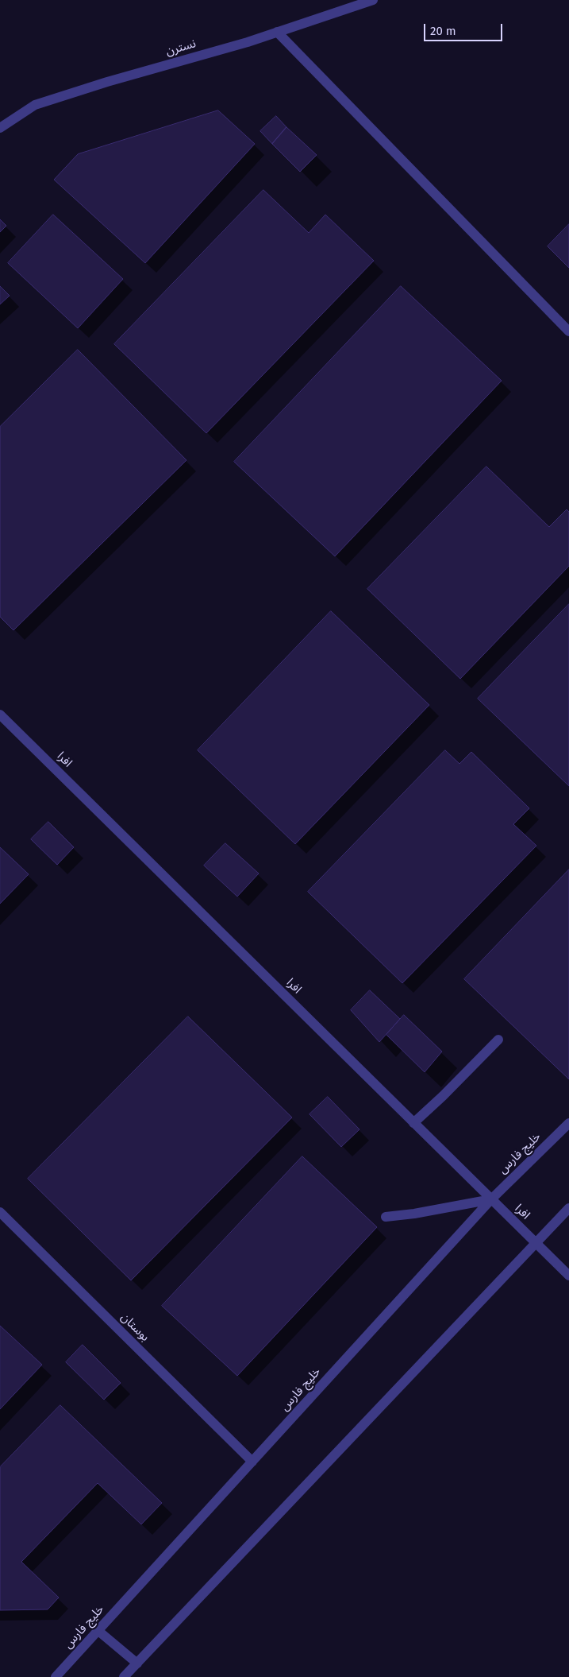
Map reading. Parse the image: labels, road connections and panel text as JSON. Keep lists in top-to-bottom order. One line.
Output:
{"streets":{"lane":["نسترن","افرا","خلیج فارس","بوستان"]},"crossings":[["افرا","خلیج فارس"],["خلیج فارس","بوستان"]],"scale_bar":"20 m"}
